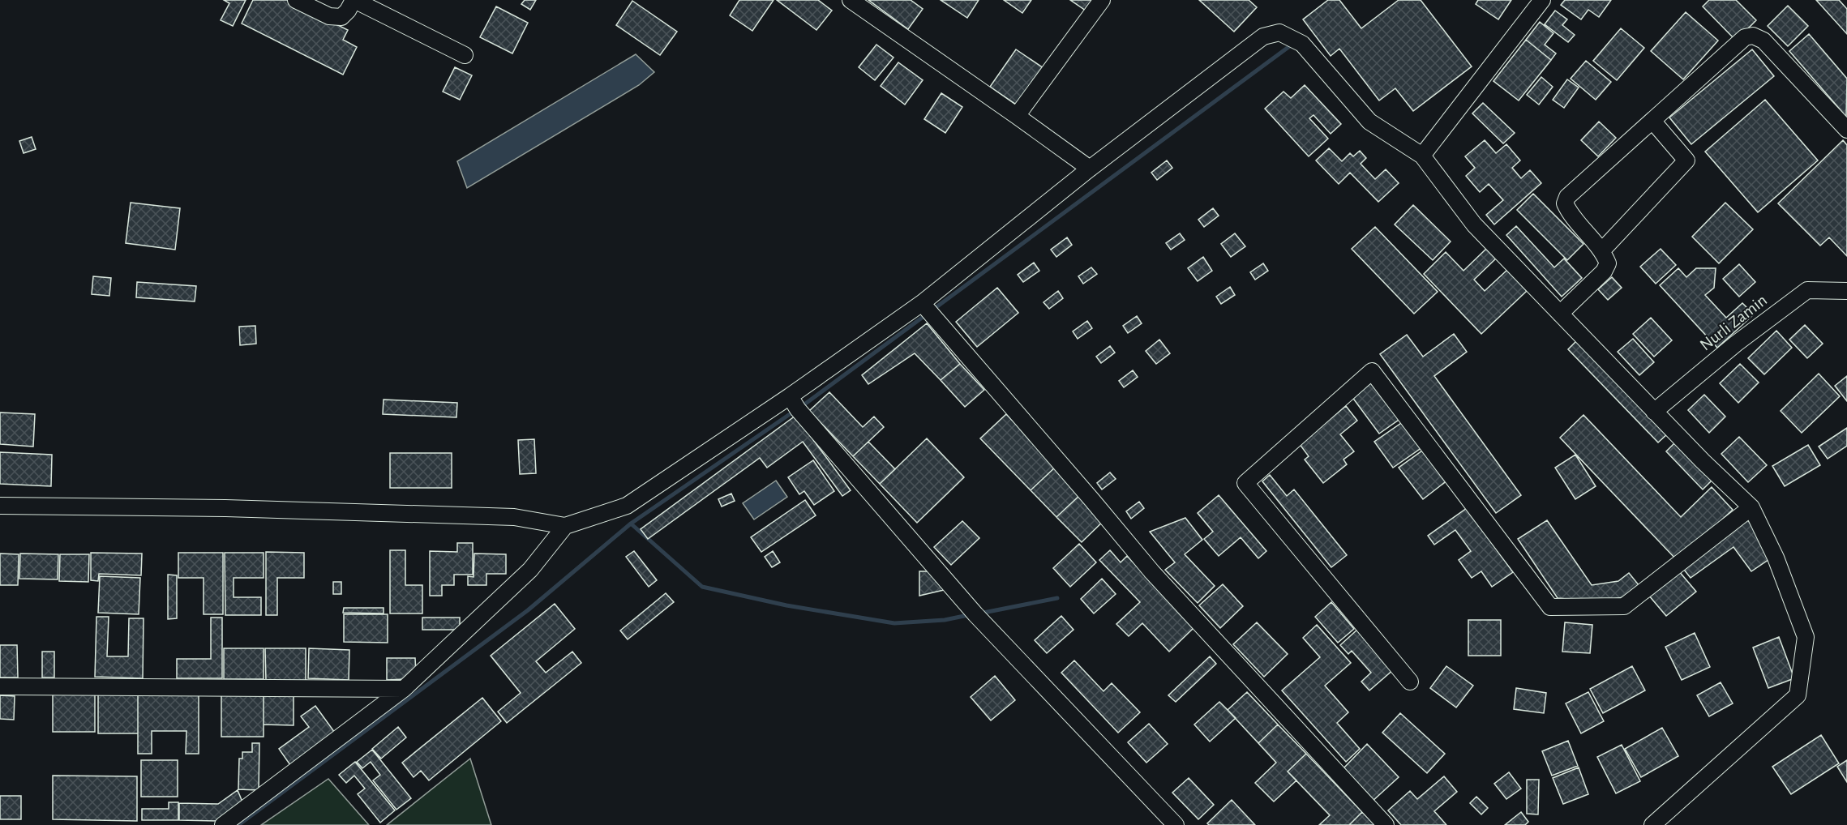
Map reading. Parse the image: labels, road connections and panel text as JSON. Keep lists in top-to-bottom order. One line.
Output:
{"streets":{"street":["Nurli Zamin"]}}
